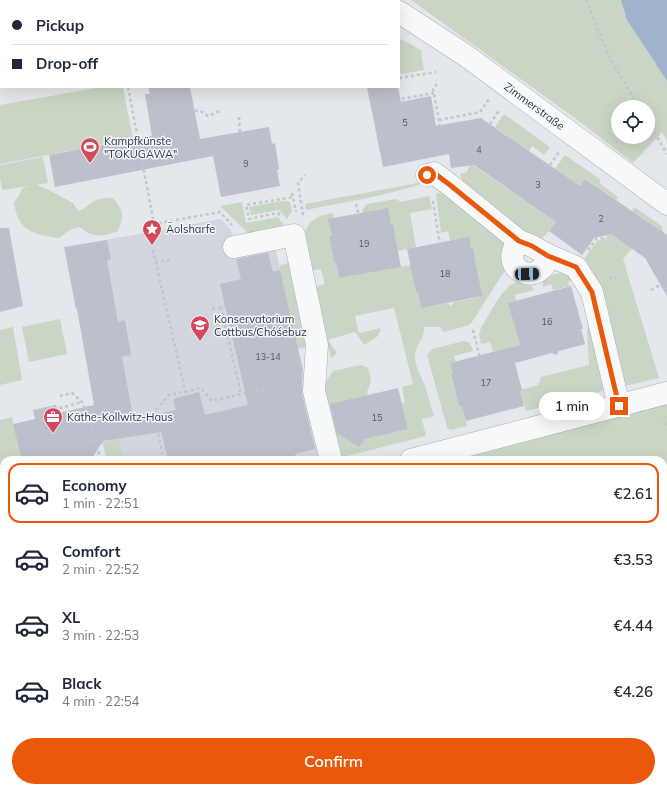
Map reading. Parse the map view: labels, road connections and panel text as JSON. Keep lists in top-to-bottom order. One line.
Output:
{"streets":{"street":["Zimmerstraße"]},"places":{"sports":["Kampfkünste \"TOKUGAWA\""],"place":["Äolsharfe"],"school or university":["Konservatorium Cottbus/Chóśebuz"],"office":["Käthe-Kollwitz-Haus"]},"house_numbers":["5","4","9","3","2","19","18","16","13-14","17","15"],"page":{"banner":["Pickup","Drop-off"],"bubble":"1 min","list":[{"name":"Economy","note":"1 min · 22:51","value":"€2.61"},{"name":"Comfort","note":"2 min · 22:52","value":"€3.53"},{"name":"XL","note":"3 min · 22:53","value":"€4.44"},{"name":"Black","note":"4 min · 22:54","value":"€4.26"}],"buttons":"Confirm"}}
